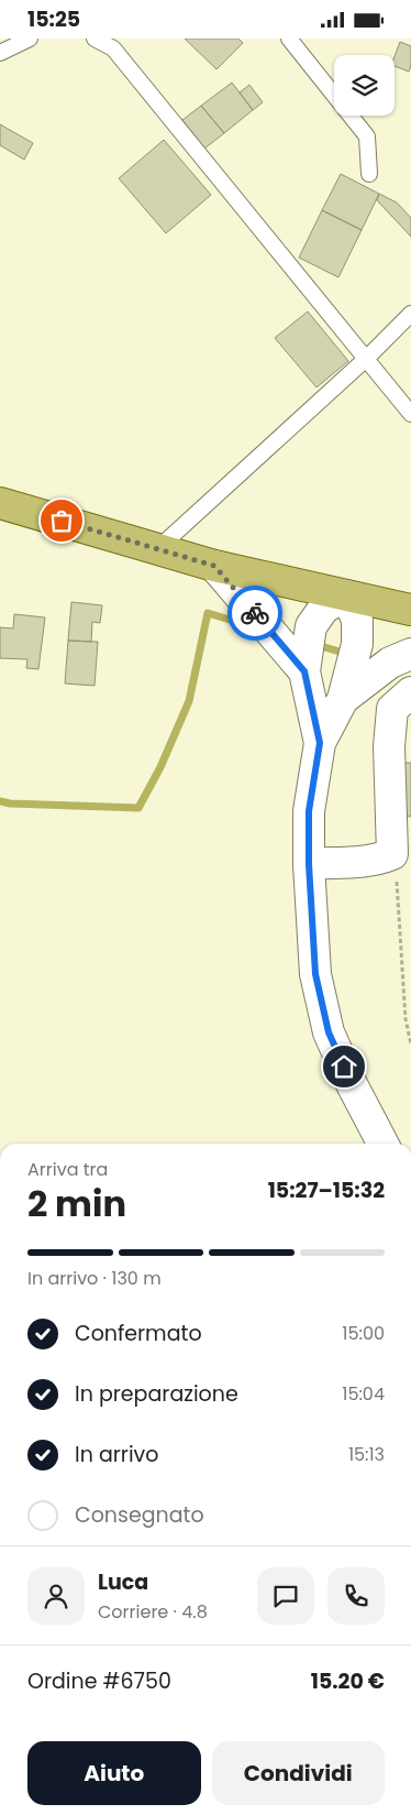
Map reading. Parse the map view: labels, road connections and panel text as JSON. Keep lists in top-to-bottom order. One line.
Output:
{"page":{"status":"15:25","heading":["2 min","Arriva tra","15:27–15:32"],"panel":["Luca","Corriere · 4.8","Ordine #6750","15.20 €"],"bar":"In arrivo · 130 m","list":[["Confermato","15:00"],["In preparazione","15:04"],["In arrivo","15:13"],"Consegnato"],"buttons":["Aiuto","Condividi"]}}
